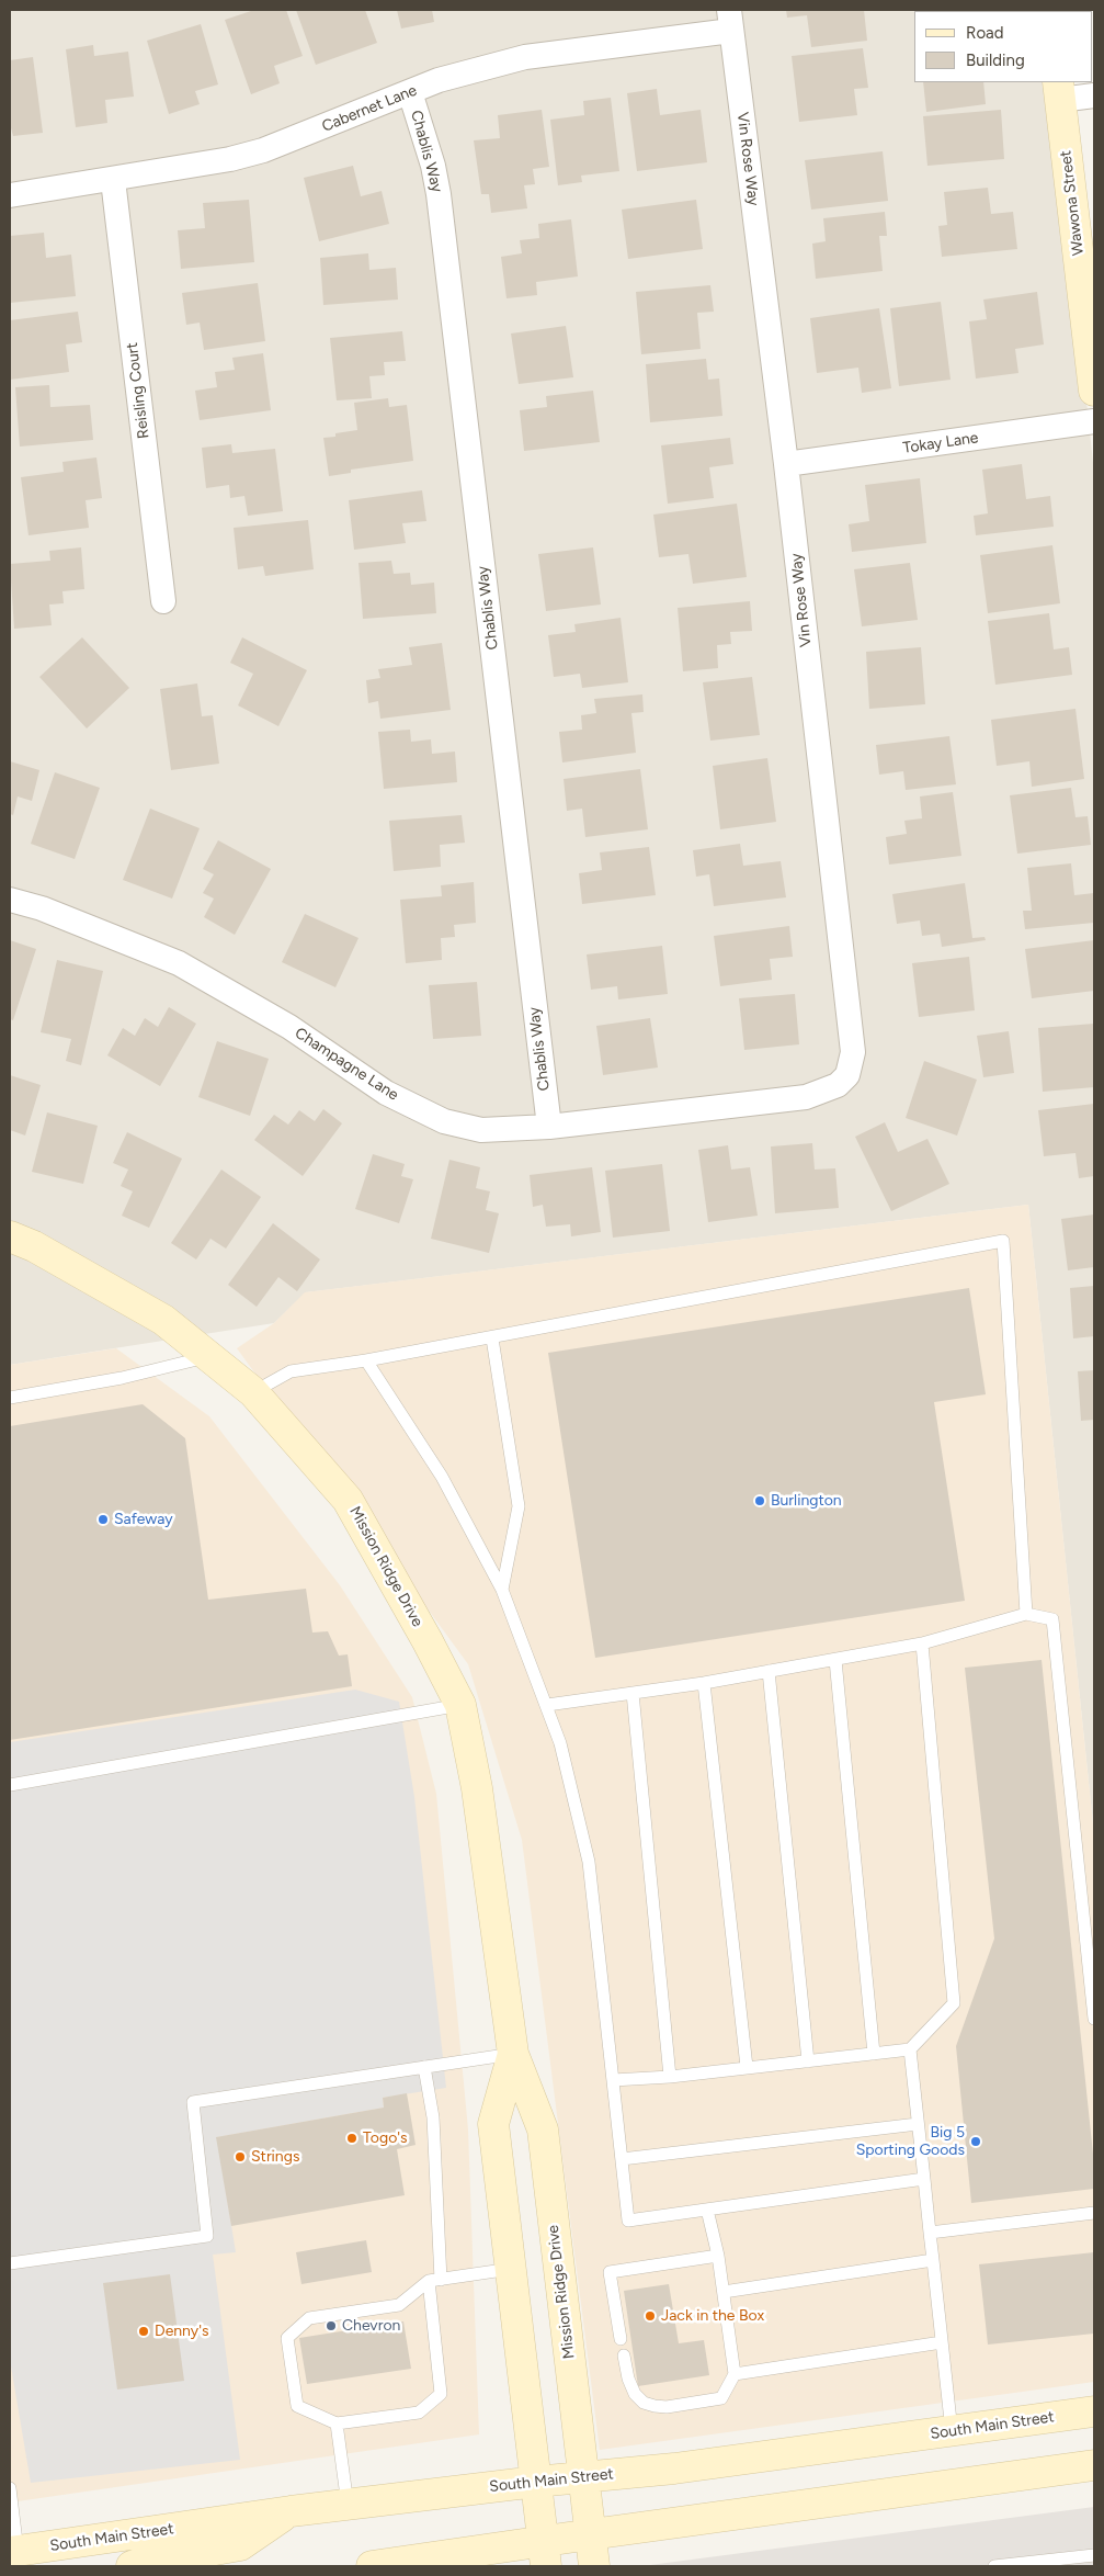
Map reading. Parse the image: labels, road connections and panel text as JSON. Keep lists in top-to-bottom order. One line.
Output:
{"streets":{"street":["Cabernet Lane","Chablis Way","Vin Rose Way","Wawona Street","Reisling Court","Tokay Lane","Champagne Lane","Mission Ridge Drive","South Main Street"]},"crossings":[["Cabernet Lane","Chablis Way"],["Cabernet Lane","Vin Rose Way"],["Cabernet Lane","Reisling Court"],["Chablis Way","Champagne Lane"],["Vin Rose Way","Tokay Lane"],["Vin Rose Way","Champagne Lane"],["Mission Ridge Drive","South Main Street"]],"places":["Burlington","Safeway","Togo's","Big 5 Sporting Goods","Strings","Jack in the Box","Chevron","Denny's"],"legend":["Road","Building"]}
